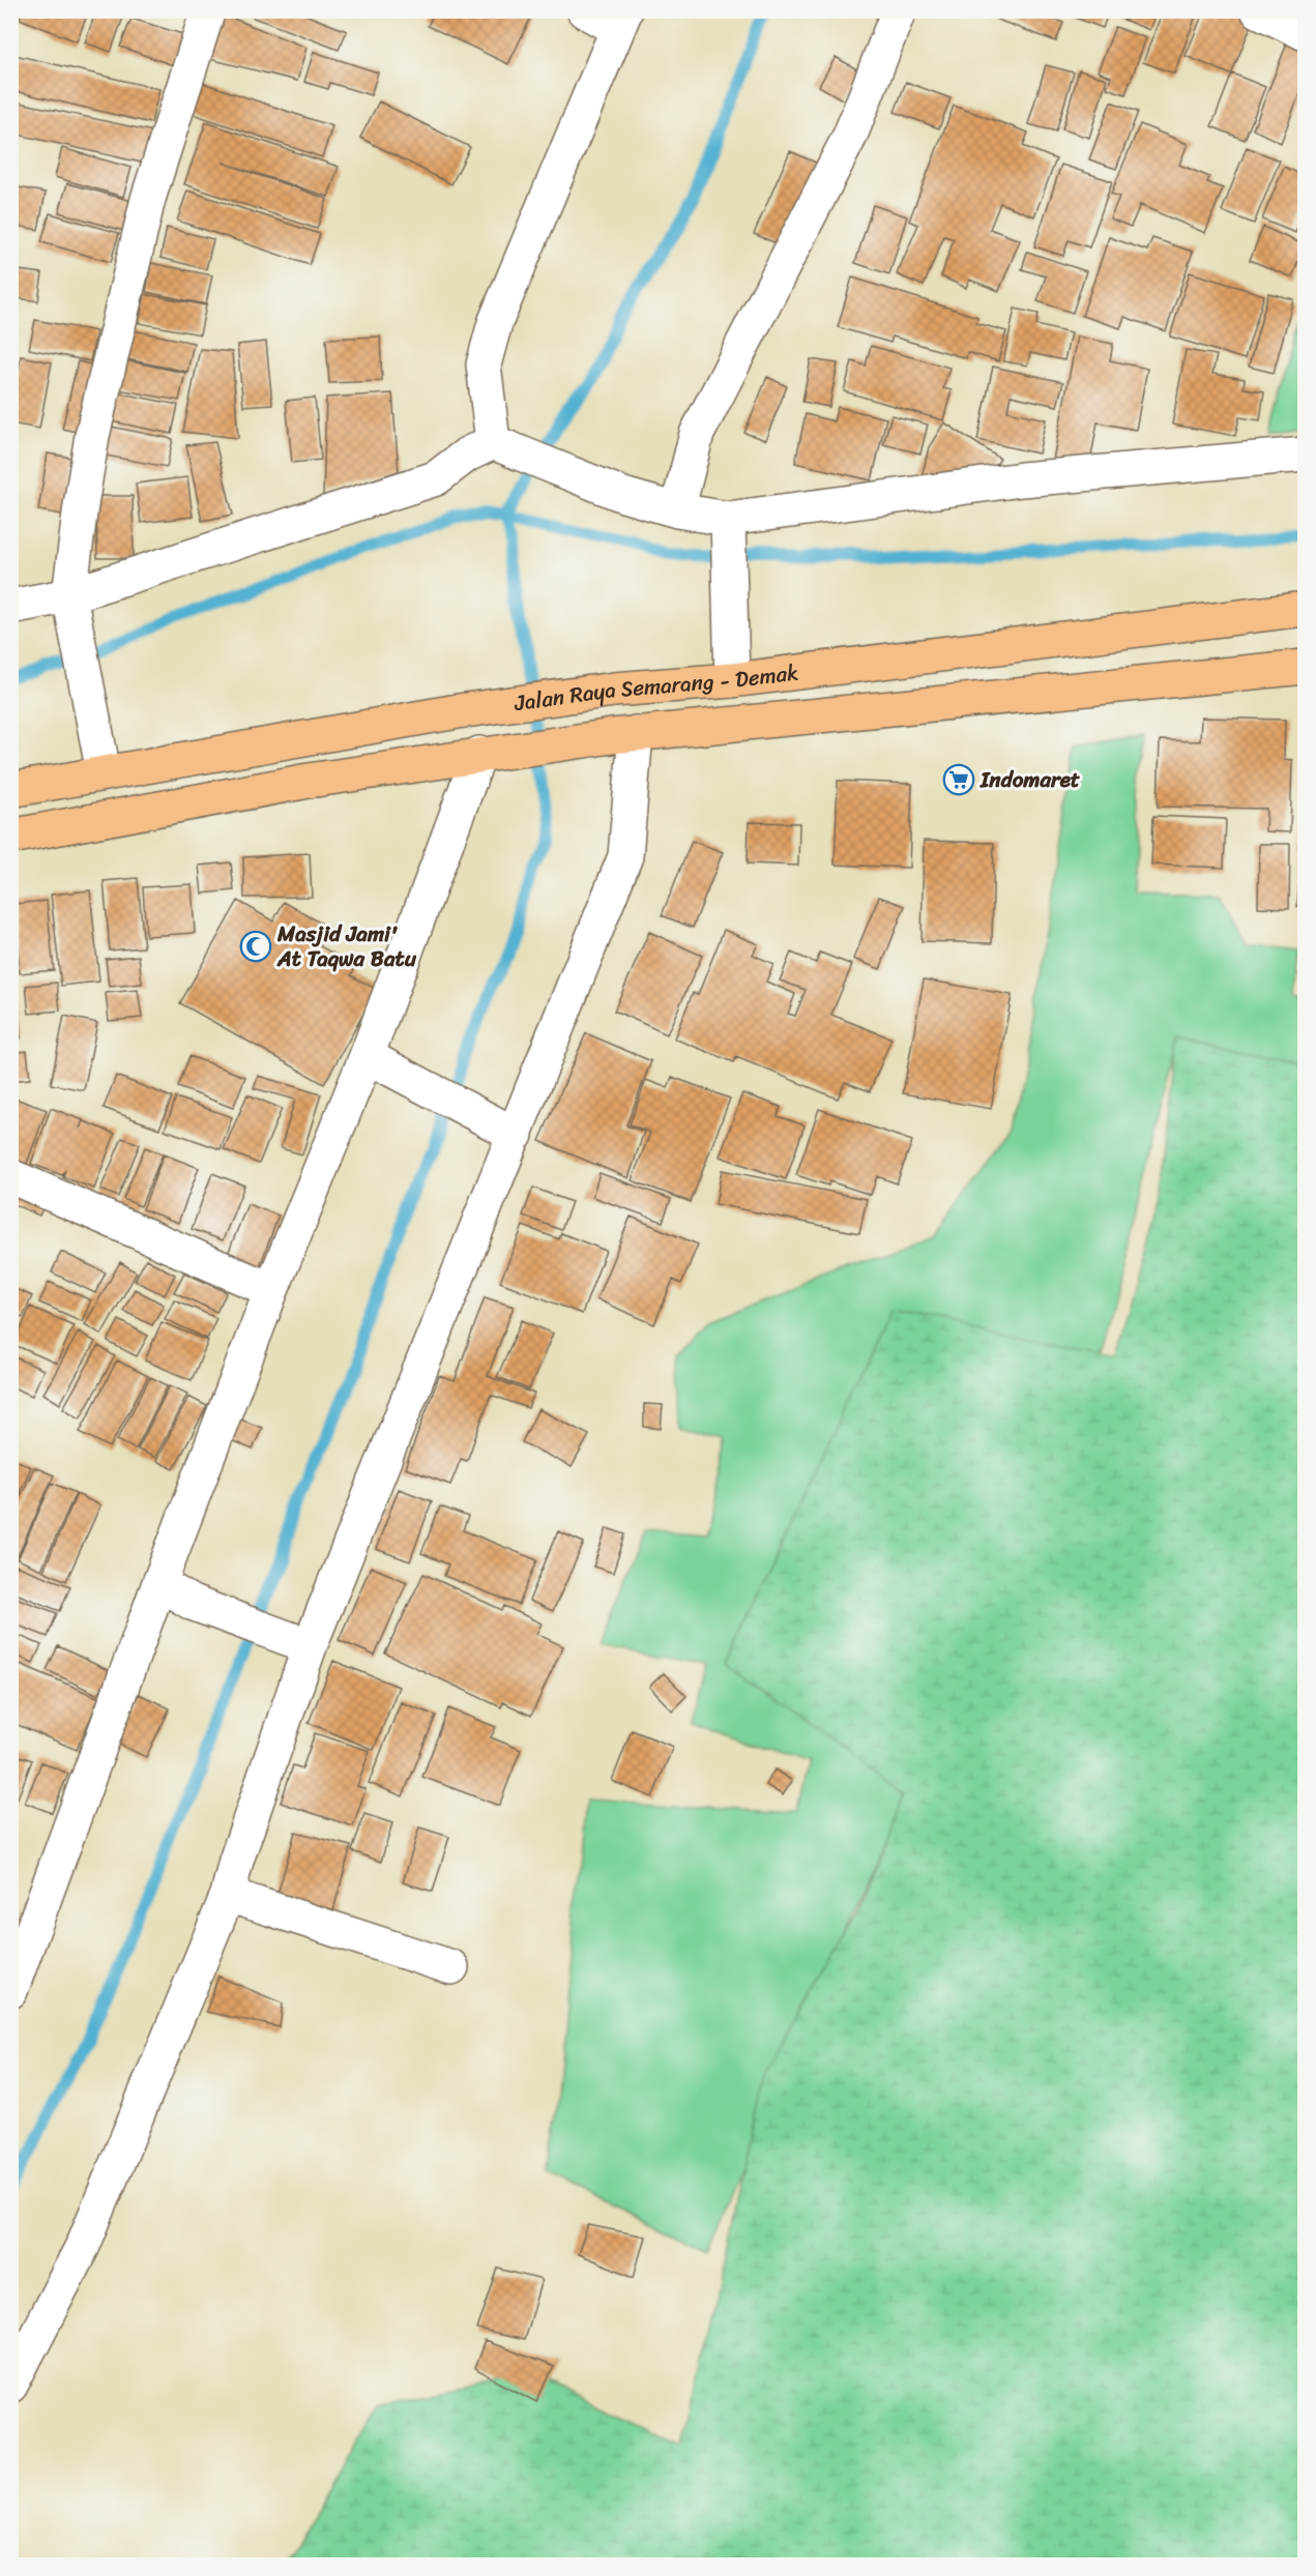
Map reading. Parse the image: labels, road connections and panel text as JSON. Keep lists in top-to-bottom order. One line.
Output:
{"streets":{"highway":["Jalan Raya Semarang - Demak"]},"places":{"supermarket":["Indomaret"],"mosque":["Masjid Jami' At Taqwa Batu"]}}
